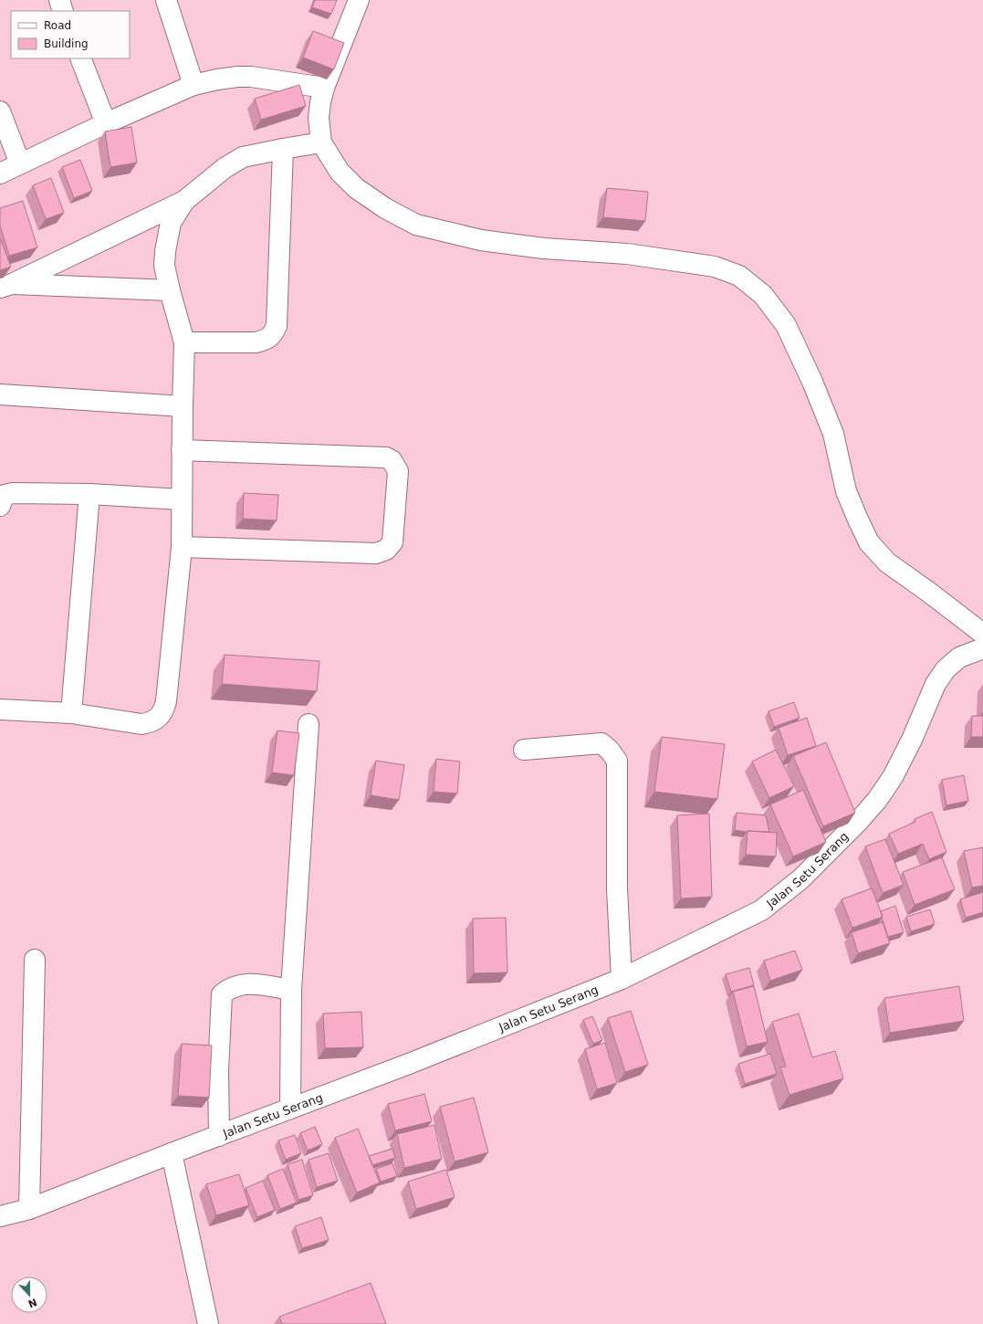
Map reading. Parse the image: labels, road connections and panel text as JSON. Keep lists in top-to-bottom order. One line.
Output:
{"streets":{"street":["Jalan Setu Serang"]},"legend":["Road","Building"],"north":"bottom"}
